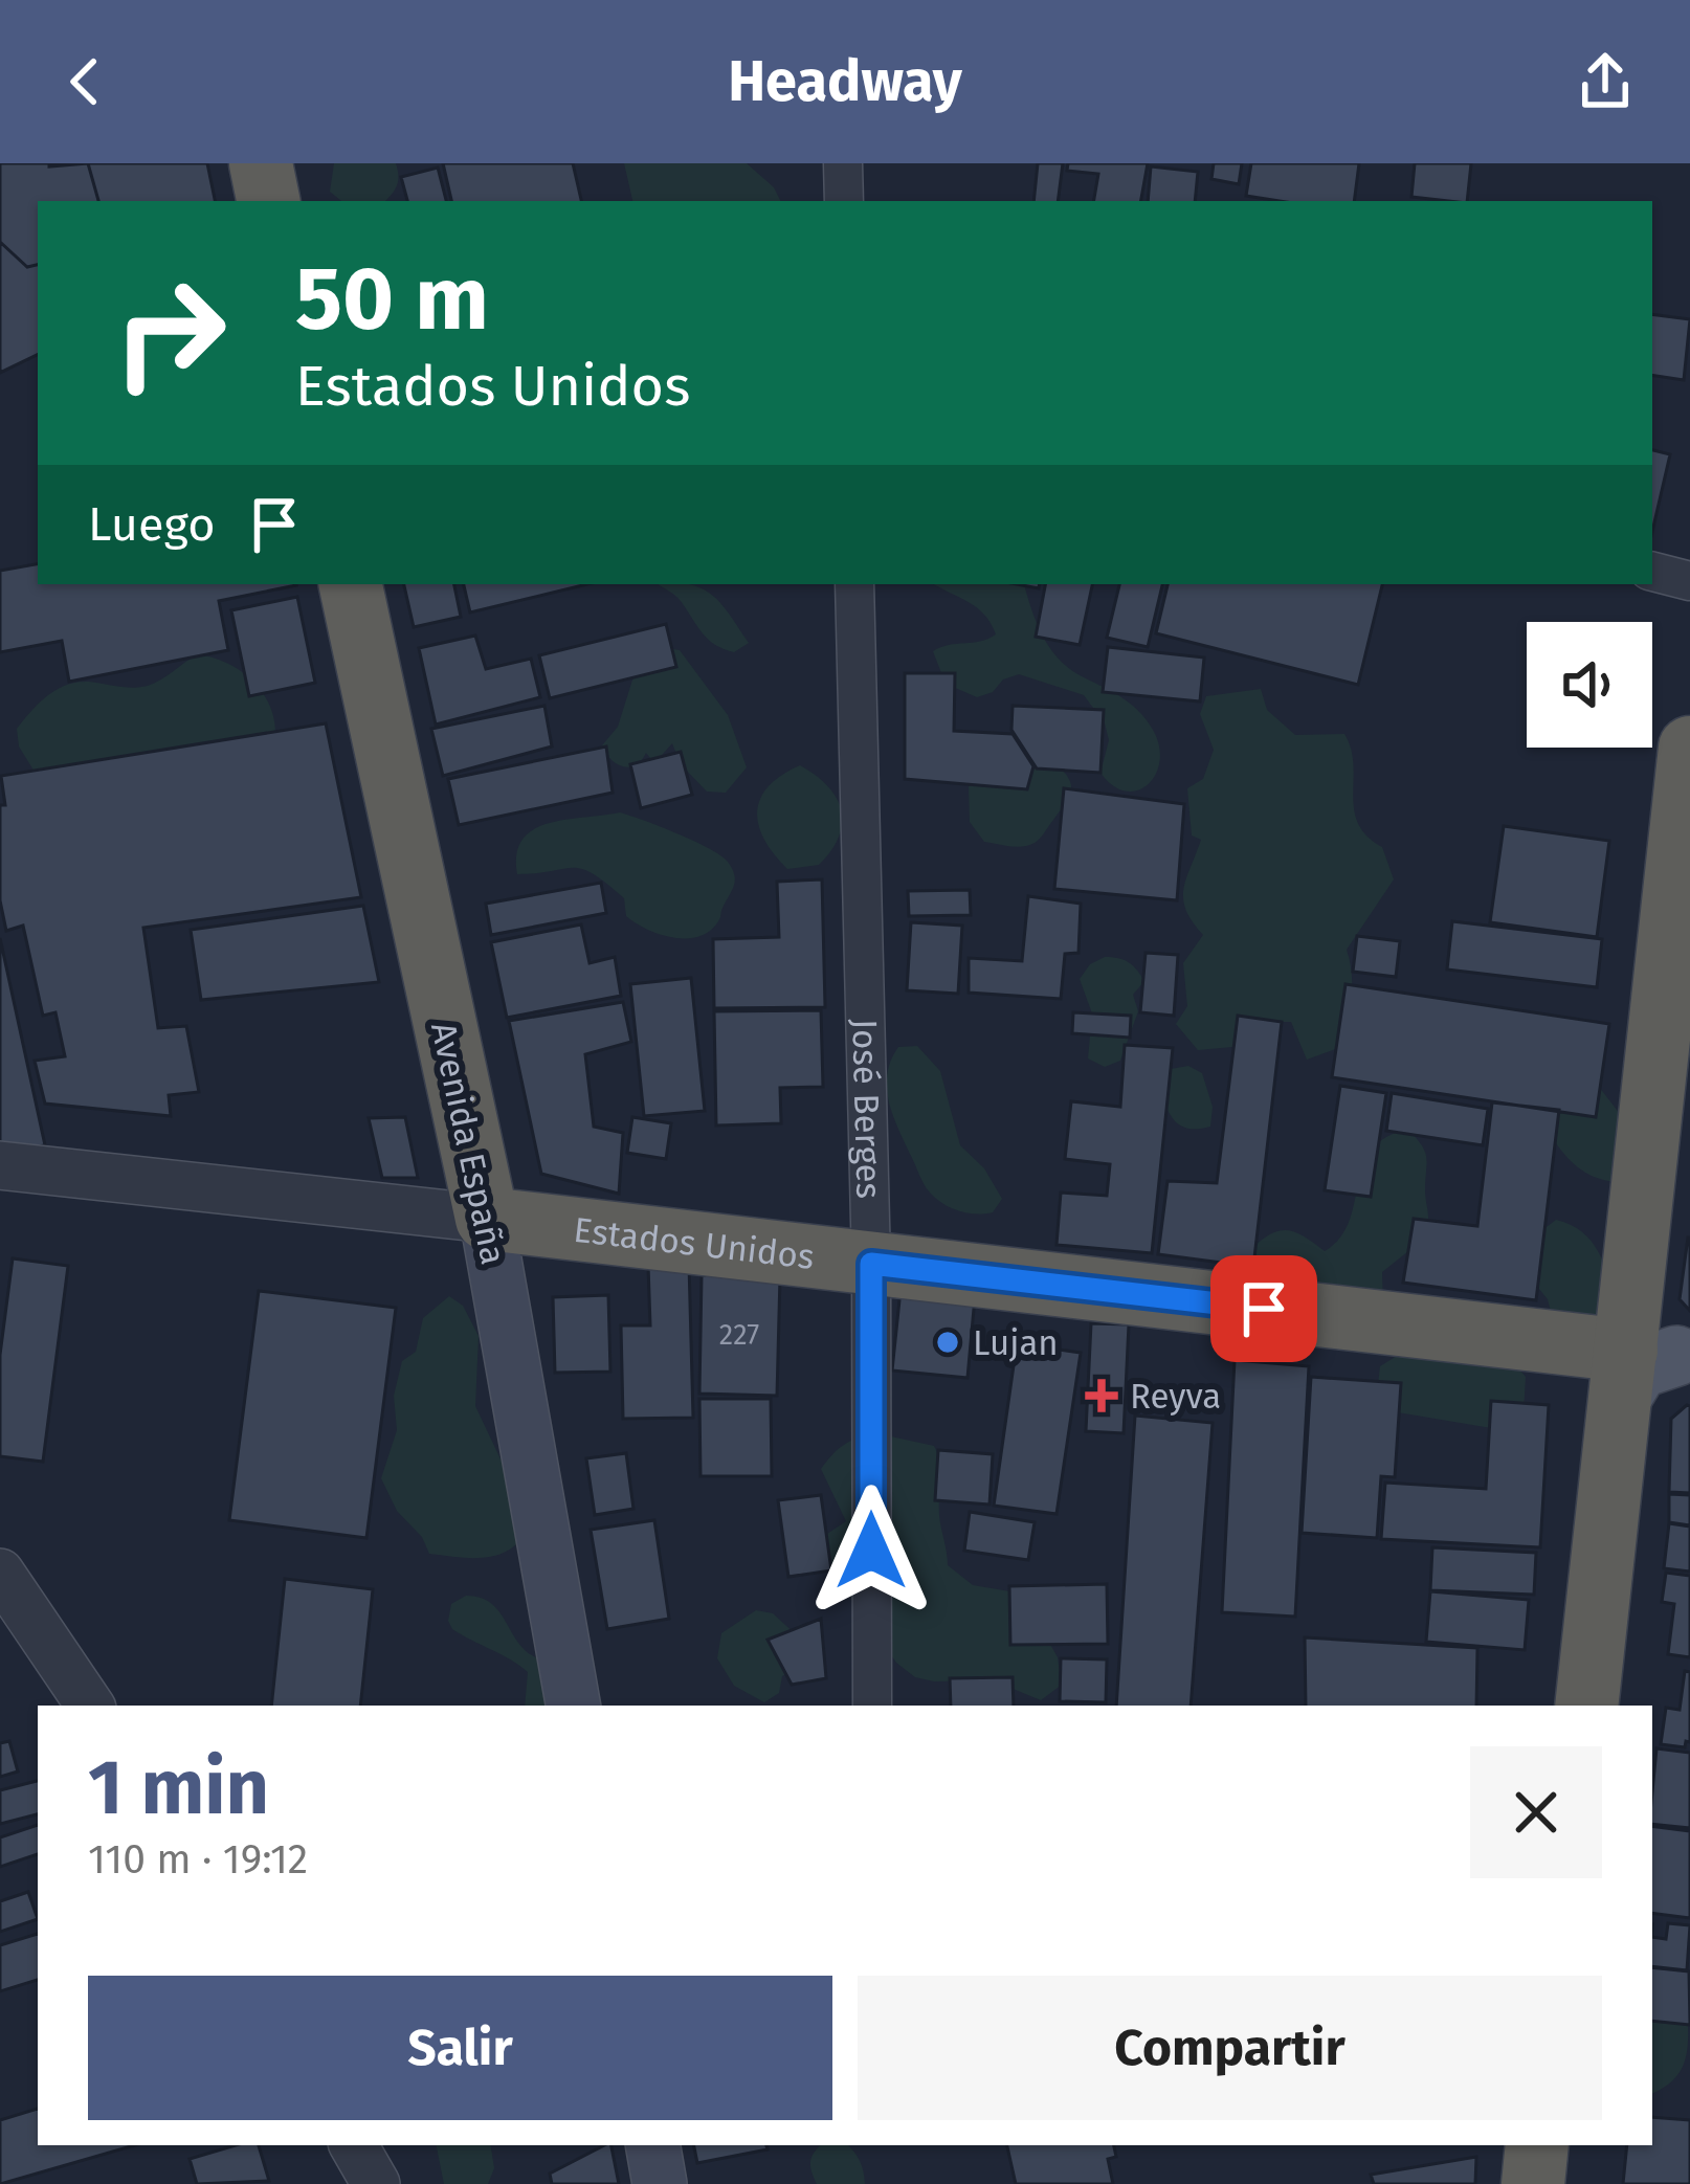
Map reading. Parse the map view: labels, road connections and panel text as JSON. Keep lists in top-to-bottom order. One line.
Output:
{"streets":{"highway":["Avenida España","Estados Unidos"],"street":["José Berges"]},"crossings":[["José Berges","Estados Unidos"],["Avenida España","Estados Unidos"]],"places":{"other":["Lujan"],"health":["Reyva"]},"house_numbers":["227"],"page":{"header":"Headway","turn":["50 m","Estados Unidos"],"then":"Luego","heading":["1 min","110 m · 19:12"],"buttons":["Salir","Compartir"]}}
